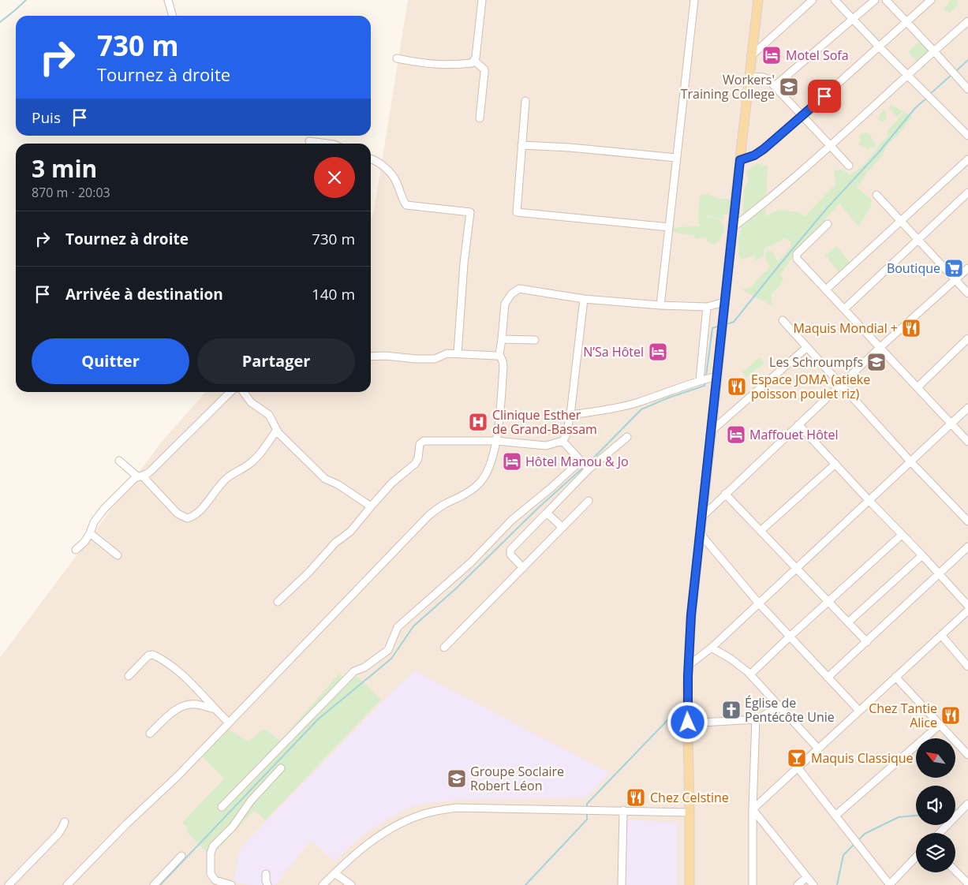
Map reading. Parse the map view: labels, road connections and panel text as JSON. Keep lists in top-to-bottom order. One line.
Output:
{"places":{"hotel":["Motel Sofa","N’Sa Hôtel","Maffouet Hôtel","Hôtel Manou & Jo"],"school or university":["Workers' Training College","Les Schroumpfs","Groupe Soclaire Robert Léon"],"supermarket":["Boutique"],"restaurant":["Maquis Mondial +","Espace JOMA (atieke poisson poulet riz)","Chez Tantie Alice","Chez Celstine"],"hospital":["Clinique Esther de Grand-Bassam"],"church":["Église de Pentécôte Unie"],"bar":["Maquis Classique"]},"north":"top left","page":{"turn":["730 m","Tournez à droite"],"then":"Puis","heading":["3 min","870 m · 20:03"],"list":[{"name":"Tournez à droite","value":"730 m"},{"name":"Arrivée à destination","value":"140 m"}],"buttons":["Quitter","Partager"]}}
